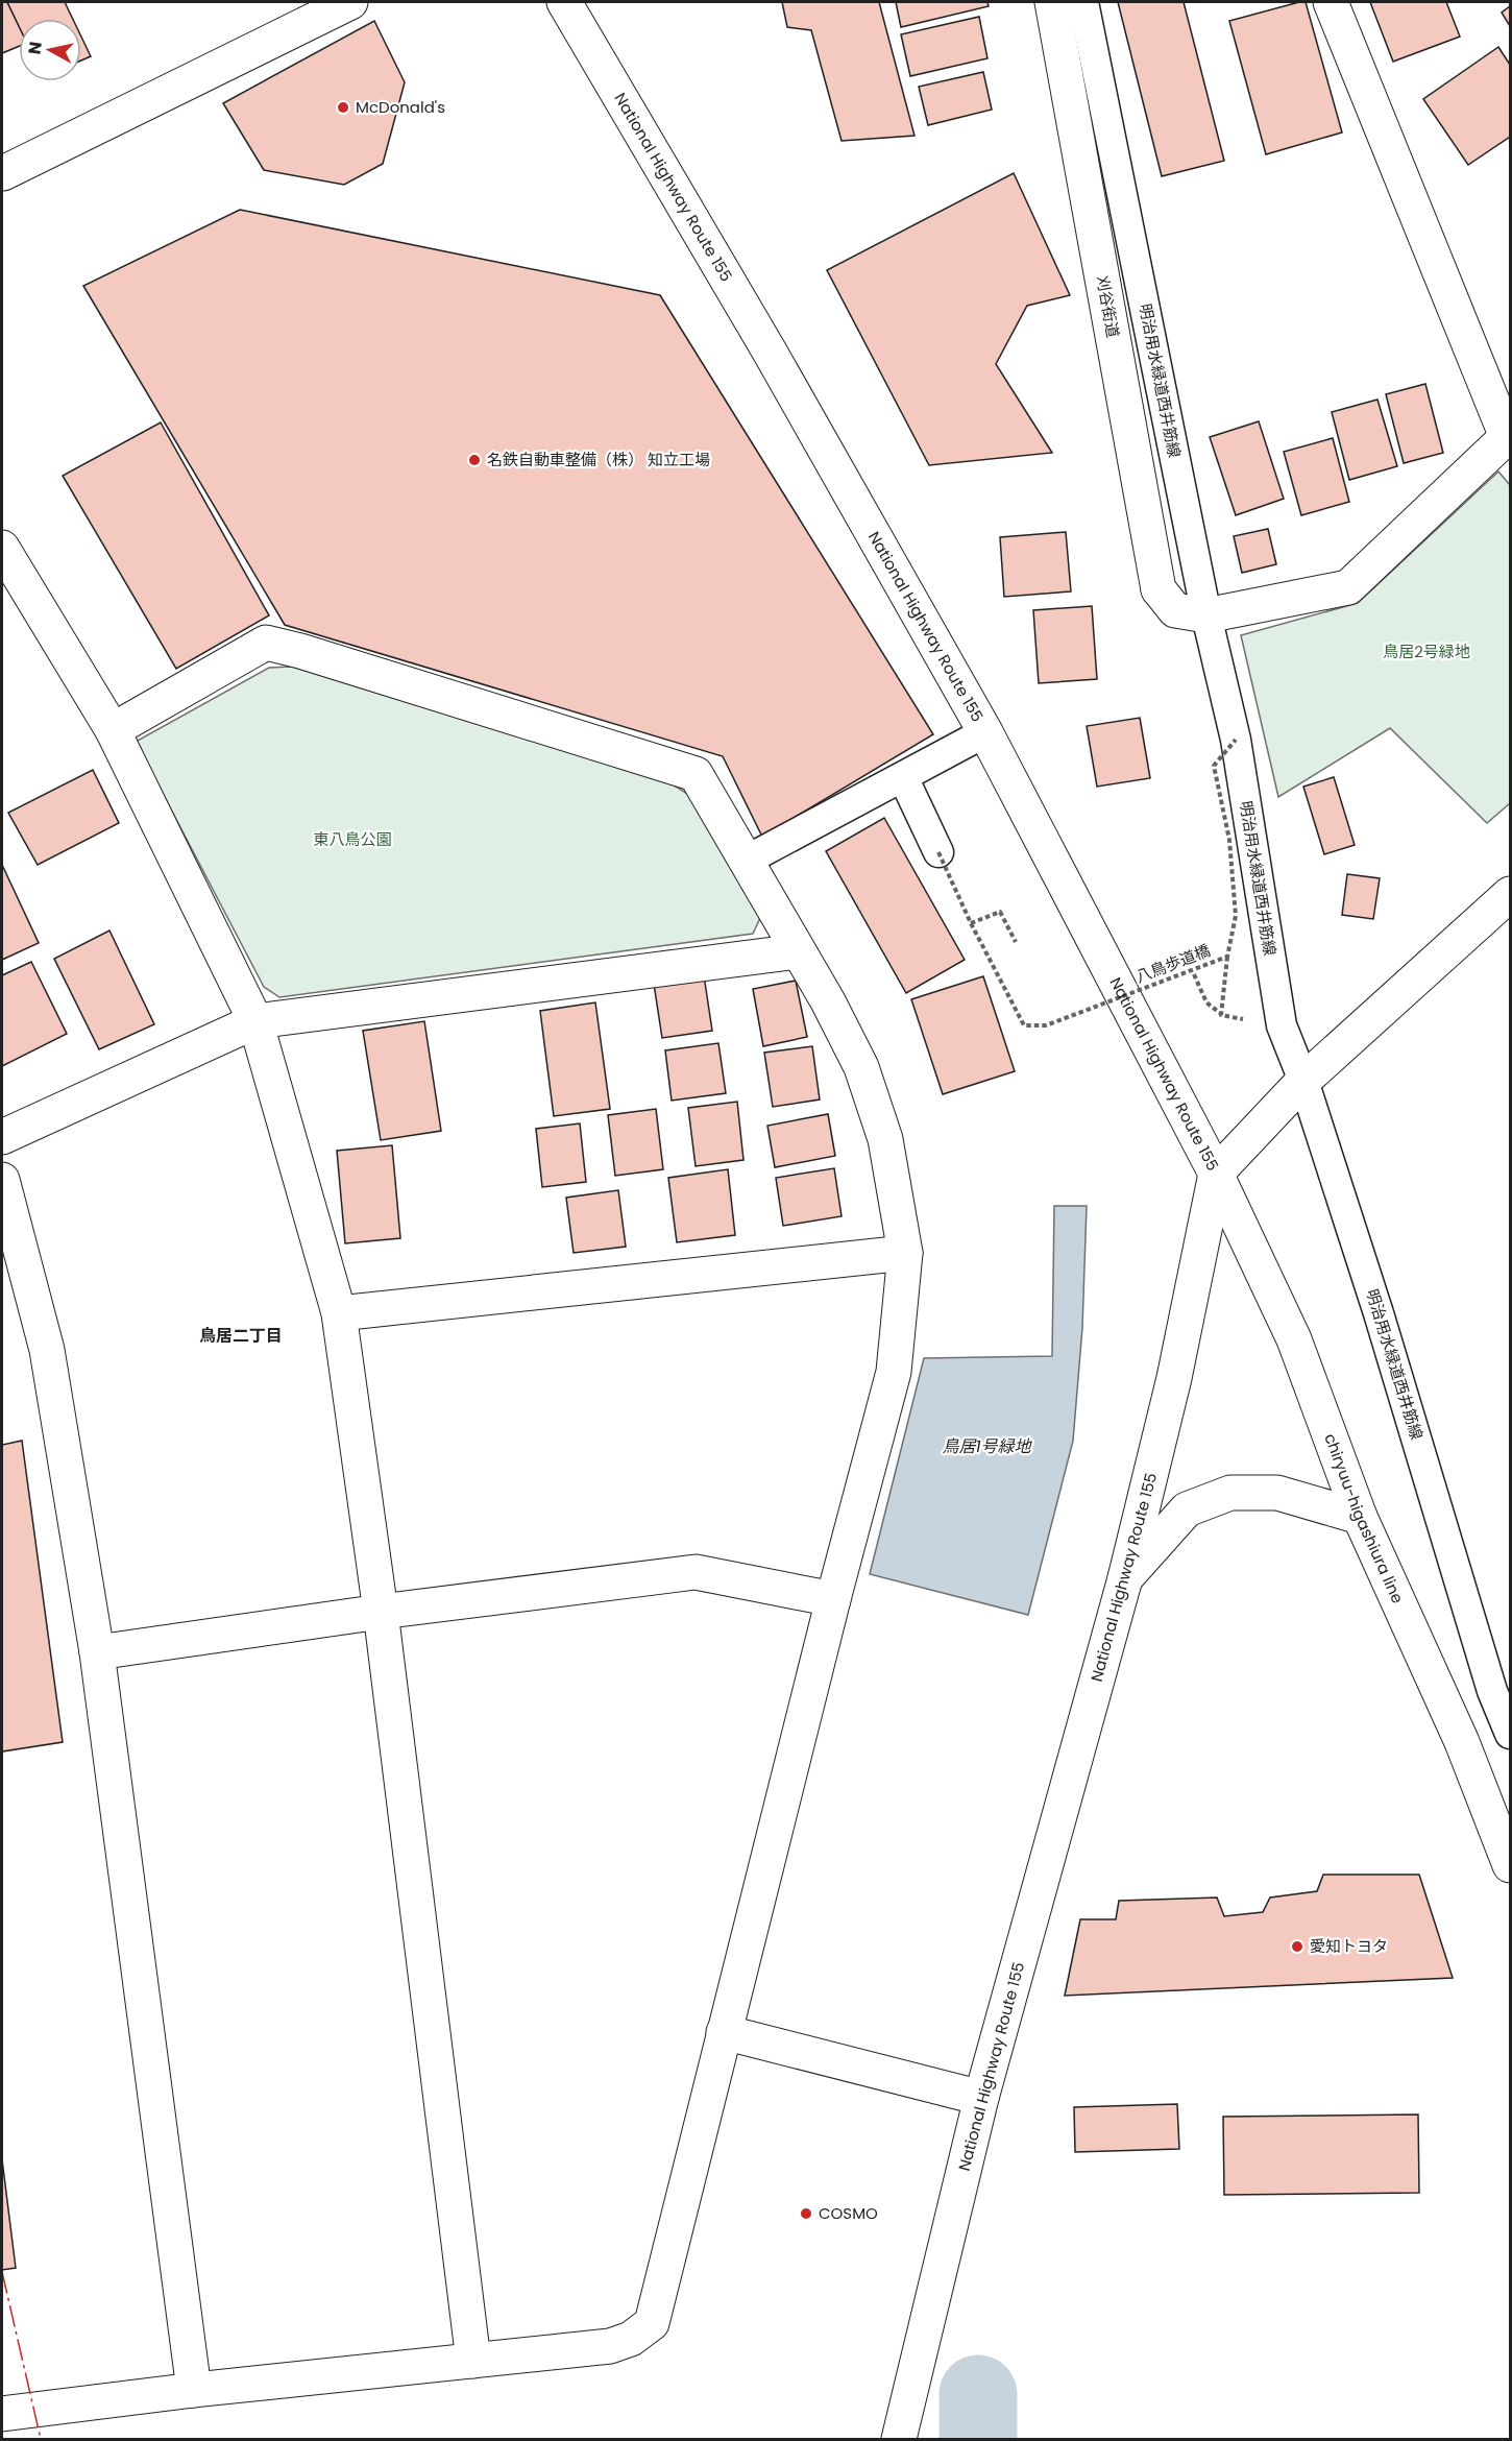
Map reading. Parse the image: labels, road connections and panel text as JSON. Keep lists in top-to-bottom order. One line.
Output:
{"streets":{"main road":["National Highway Route 155","刈谷街道","chiryuu-higashiura line"],"street":["明治用水緑道西井筋線"],"path":["八鳥歩道橋"]},"crossings":[["National Highway Route 155","chiryuu-higashiura line"],["刈谷街道","明治用水緑道西井筋線"],["明治用水緑道西井筋線","八鳥歩道橋"]],"districts":["鳥居二丁目"],"water":["鳥居1号緑地"],"parks":["鳥居2号緑地","東八鳥公園"],"places":["McDonald's","名鉄自動車整備（株） 知立工場","愛知トヨタ","COSMO"],"north":"left"}
